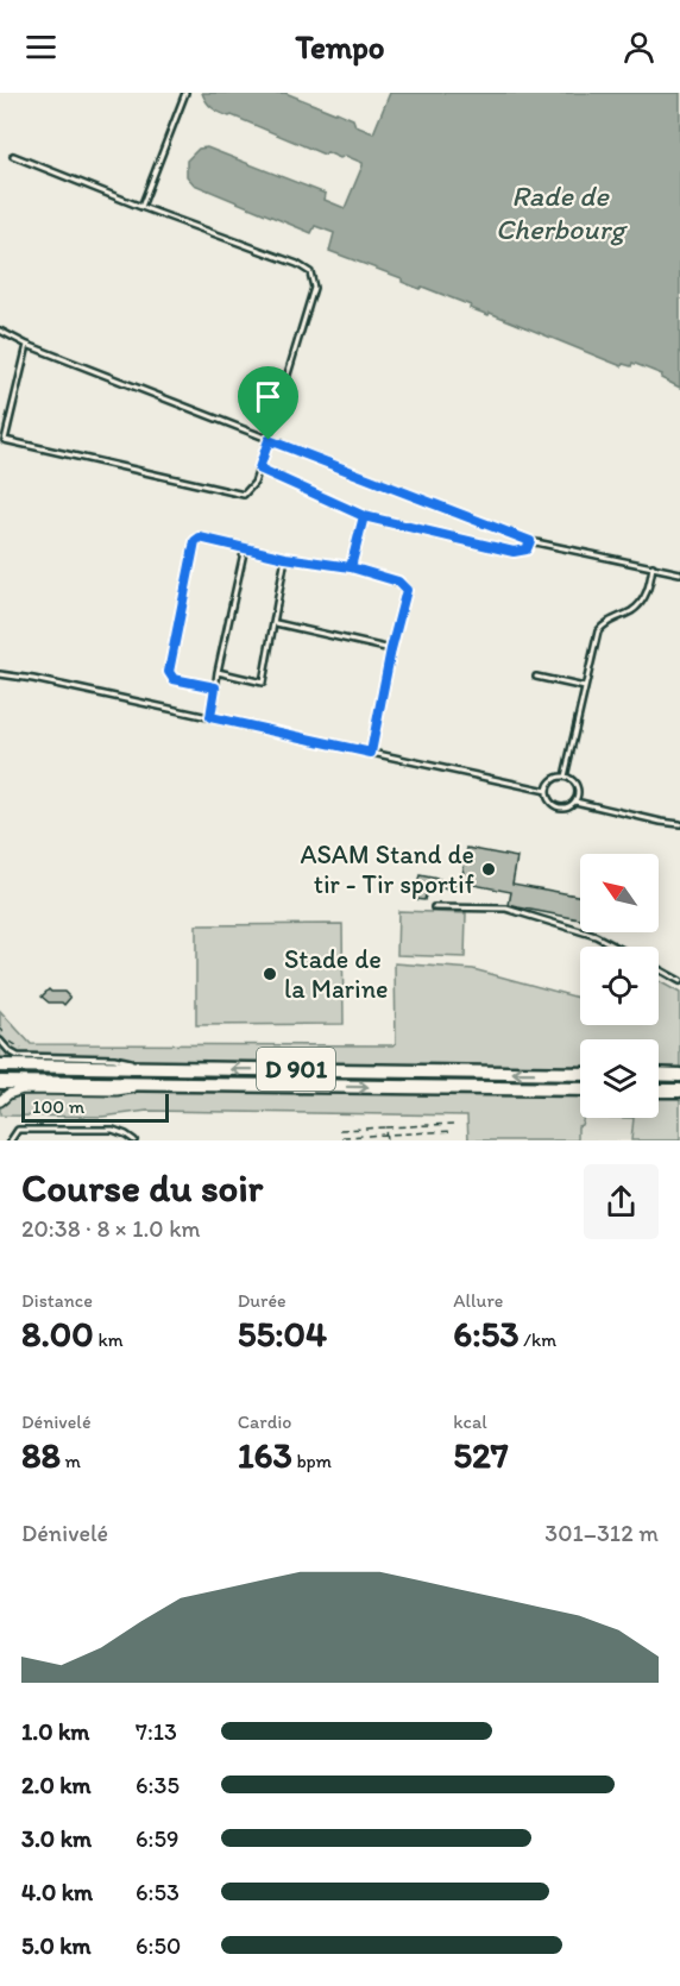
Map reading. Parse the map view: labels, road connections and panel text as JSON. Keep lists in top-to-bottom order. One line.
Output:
{"streets":{"main road":["D 901"]},"water":["Rade de Cherbourg"],"places":["ASAM Stand de tir - Tir sportif","Stade de la Marine"],"scale_bar":"100 m","north":"top left","page":{"header":"Tempo","scale":"100 m","heading":["Course du soir","20:38 · 8 × 1.0 km"],"stats":[["Distance","8.00 km"],["Durée","55:04"],["Allure","6:53 /km"],["Dénivelé","88 m"],["Cardio","163 bpm"],["kcal","527"]],"chart":["Dénivelé","301–312 m"],"list":[{"name":"1.0 km","note":"7:13"},{"name":"2.0 km","note":"6:35"},{"name":"3.0 km","note":"6:59"},{"name":"4.0 km","note":"6:53"},{"name":"5.0 km","note":"6:50"}]}}
